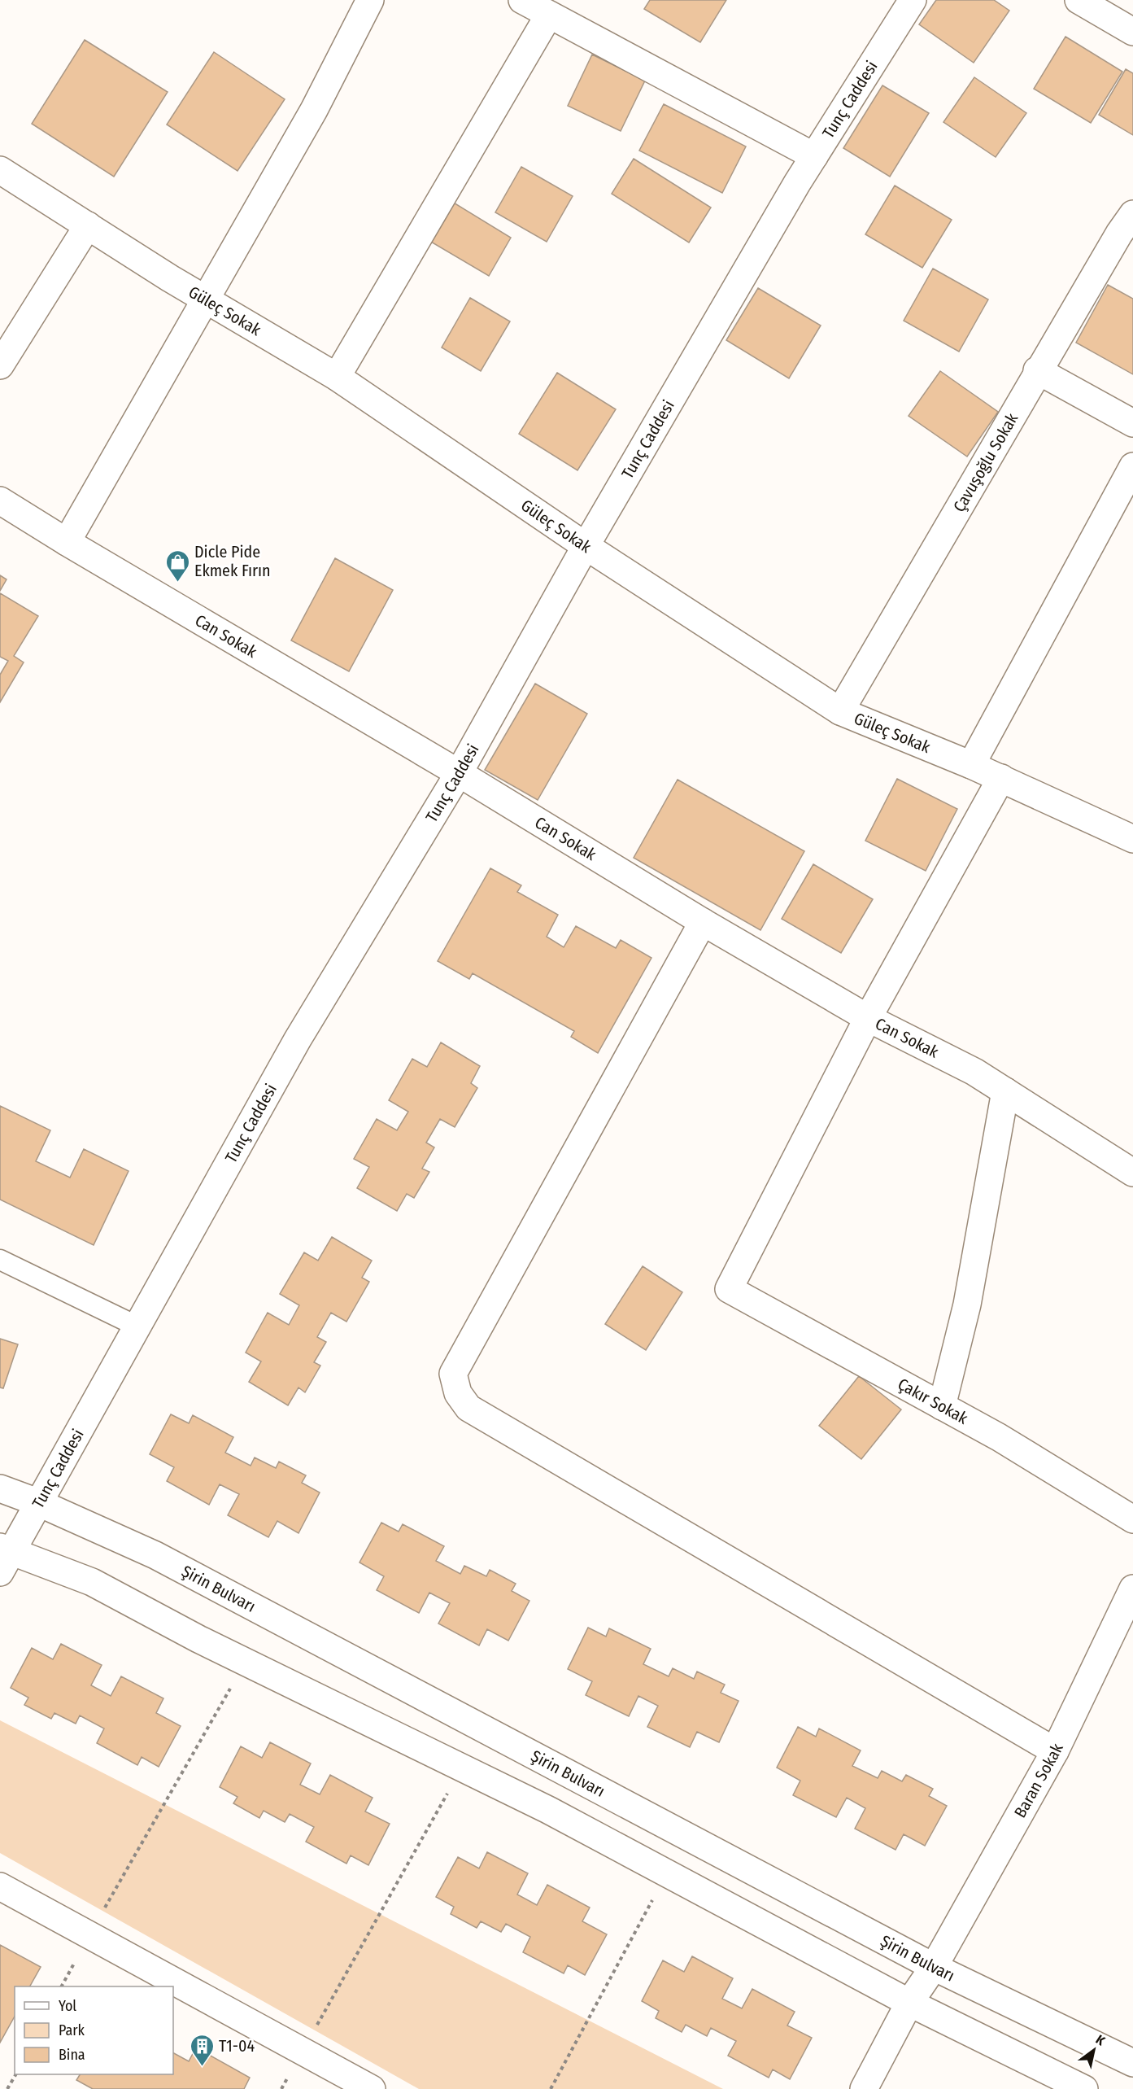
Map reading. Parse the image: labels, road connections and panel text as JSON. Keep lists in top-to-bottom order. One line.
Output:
{"streets":{"street":["Tunç Caddesi","Güleç Sokak","Çavuşoğlu Sokak","Can Sokak","Çakır Sokak","Şirin Bulvarı","Baran Sokak"]},"crossings":[["Tunç Caddesi","Güleç Sokak"],["Tunç Caddesi","Can Sokak"],["Tunç Caddesi","Şirin Bulvarı"],["Güleç Sokak","Çavuşoğlu Sokak"],["Can Sokak","Çakır Sokak"],["Şirin Bulvarı","Baran Sokak"]],"places":{"shop":["Dicle Pide Ekmek Fırın"],"building":["T1-04"]},"legend":["Yol","Park","Bina"],"north":"top right"}
